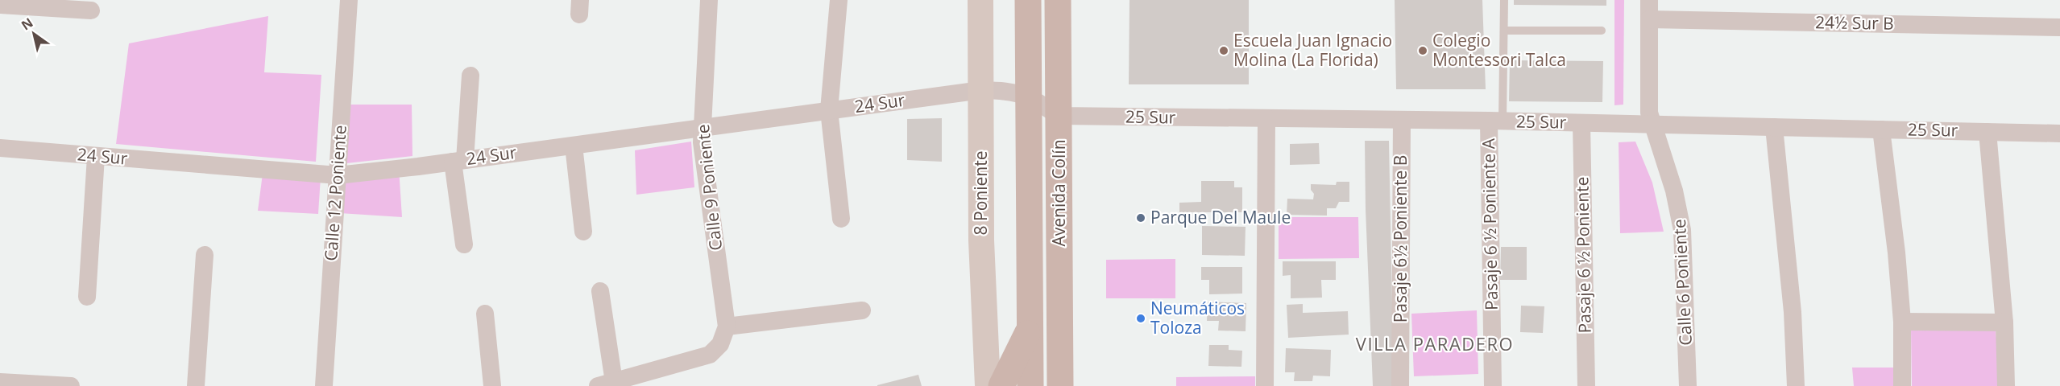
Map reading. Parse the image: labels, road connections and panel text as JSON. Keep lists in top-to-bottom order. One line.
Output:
{"streets":{"main road":["Avenida Colín"],"street":["24½ Sur B","24 Sur","25 Sur","Calle 9 Poniente","Calle 12 Poniente","8 Poniente","Pasaje 6 ½ Poniente A","Pasaje 6½ Poniente B","Pasaje 6 ½ Poniente","Calle 6 Poniente"]},"crossings":[["24½ Sur B","Calle 6 Poniente"],["24 Sur","Calle 9 Poniente"],["24 Sur","Calle 12 Poniente"],["24 Sur","8 Poniente"],["24 Sur","Avenida Colín"],["25 Sur","Avenida Colín"],["25 Sur","Pasaje 6 ½ Poniente A"],["25 Sur","Pasaje 6½ Poniente B"],["25 Sur","Pasaje 6 ½ Poniente"],["25 Sur","Calle 6 Poniente"]],"districts":["VILLA PARADERO"],"places":["Escuela Juan Ignacio Molina (La Florida)","Colegio Montessori Talca","Parque Del Maule","Neumáticos Toloza"],"north":"top left"}
